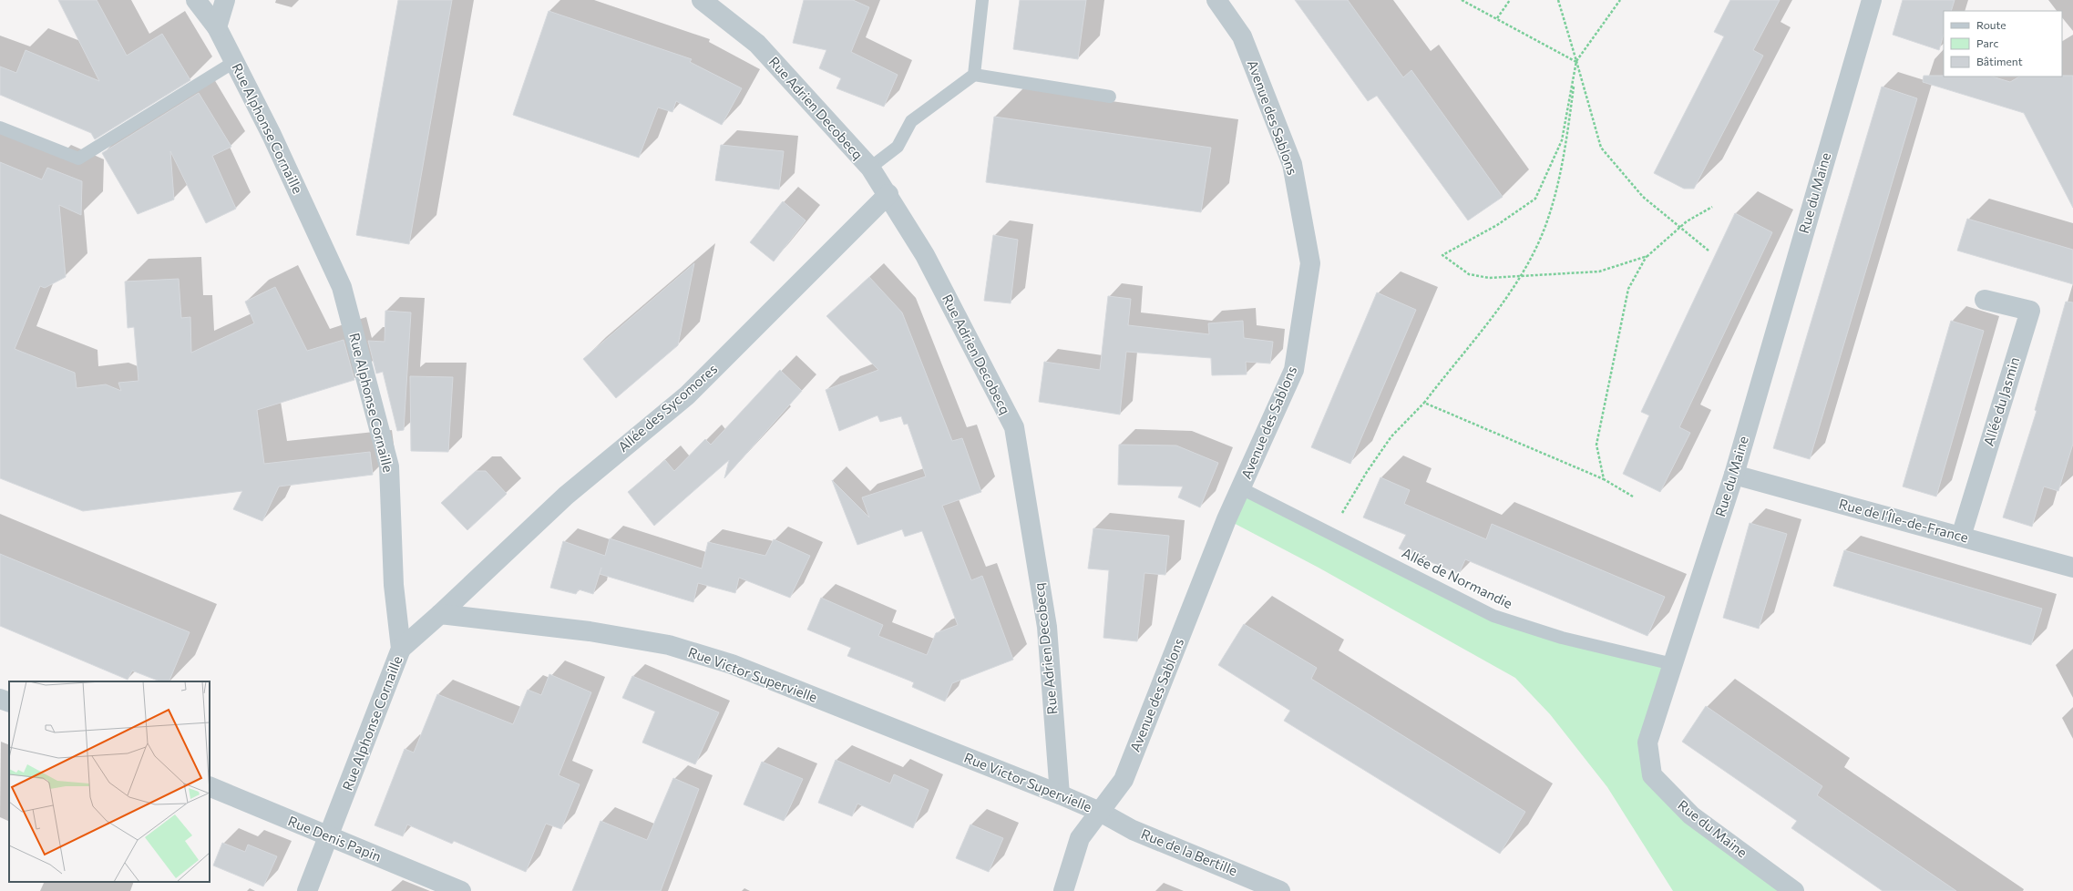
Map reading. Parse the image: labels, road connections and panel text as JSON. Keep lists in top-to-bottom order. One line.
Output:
{"streets":{"street":["Rue Adrien Decobecq","Avenue des Sablons","Rue Alphonse Cornaille","Rue du Maine","Allée du Jasmin","Allée des Sycomores","Rue de l'Île-de-France","Rue Victor Supervielle","Rue Denis Papin","Rue de la Bertille"],"lane":["Allée de Normandie"]},"crossings":[["Rue Adrien Decobecq","Allée des Sycomores"],["Rue Adrien Decobecq","Rue Victor Supervielle"],["Avenue des Sablons","Allée de Normandie"],["Avenue des Sablons","Rue Victor Supervielle"],["Avenue des Sablons","Rue de la Bertille"],["Rue Alphonse Cornaille","Rue Denis Papin"],["Rue du Maine","Rue de l'Île-de-France"],["Rue du Maine","Allée de Normandie"],["Allée du Jasmin","Rue de l'Île-de-France"],["Allée des Sycomores","Rue Victor Supervielle"],["Rue Victor Supervielle","Rue de la Bertille"]],"legend":["Route","Parc","Bâtiment"]}
